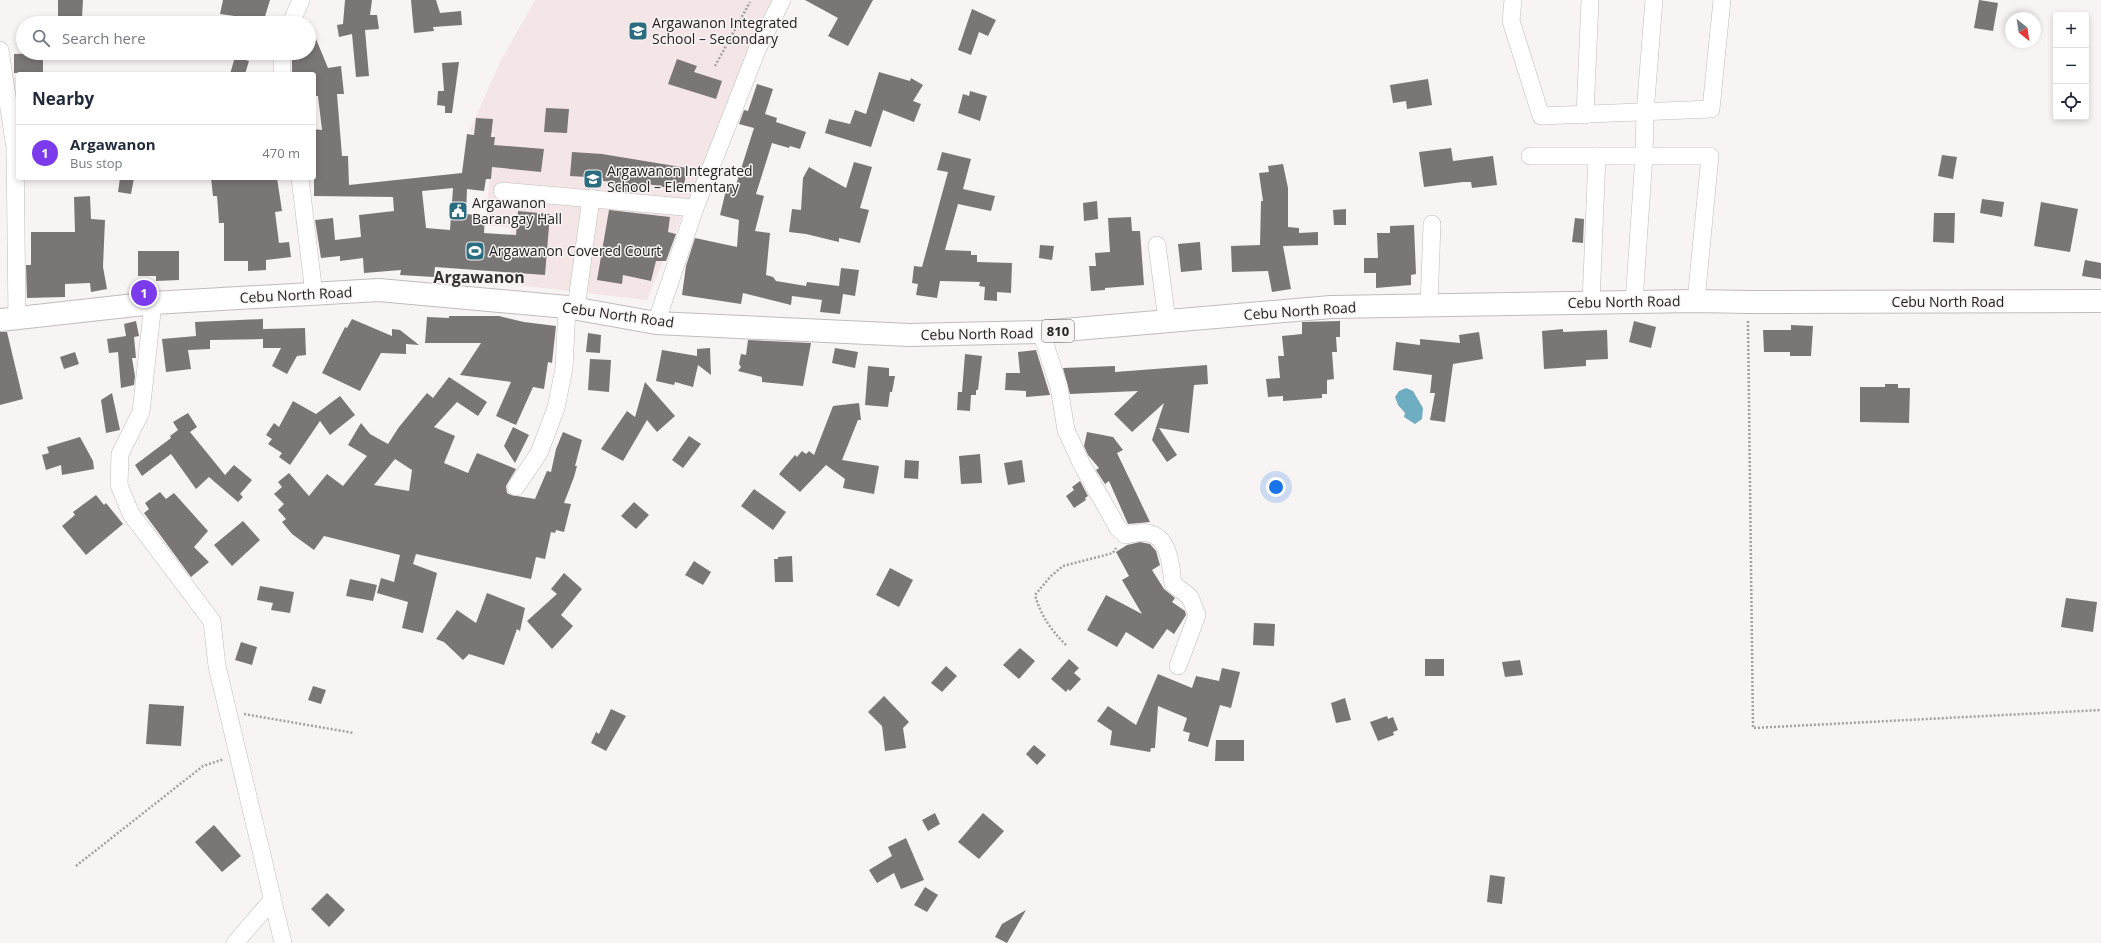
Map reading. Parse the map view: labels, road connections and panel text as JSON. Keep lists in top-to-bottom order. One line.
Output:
{"streets":{"highway":["Cebu North Road","810"]},"districts":["Argawanon"],"places":{"school or university":["Argawanon Integrated School – Secondary","Argawanon Integrated School – Elementary"],"public building":["Argawanon Barangay Hall"],"sports":["Argawanon Covered Court"]},"north":"bottom right","page":{"map_buttons":["+","−"],"search":"Search here","heading":"Nearby","list":[{"mark":"1","name":"Argawanon","note":"Bus stop","value":"470 m"}],"pins":"1"}}
